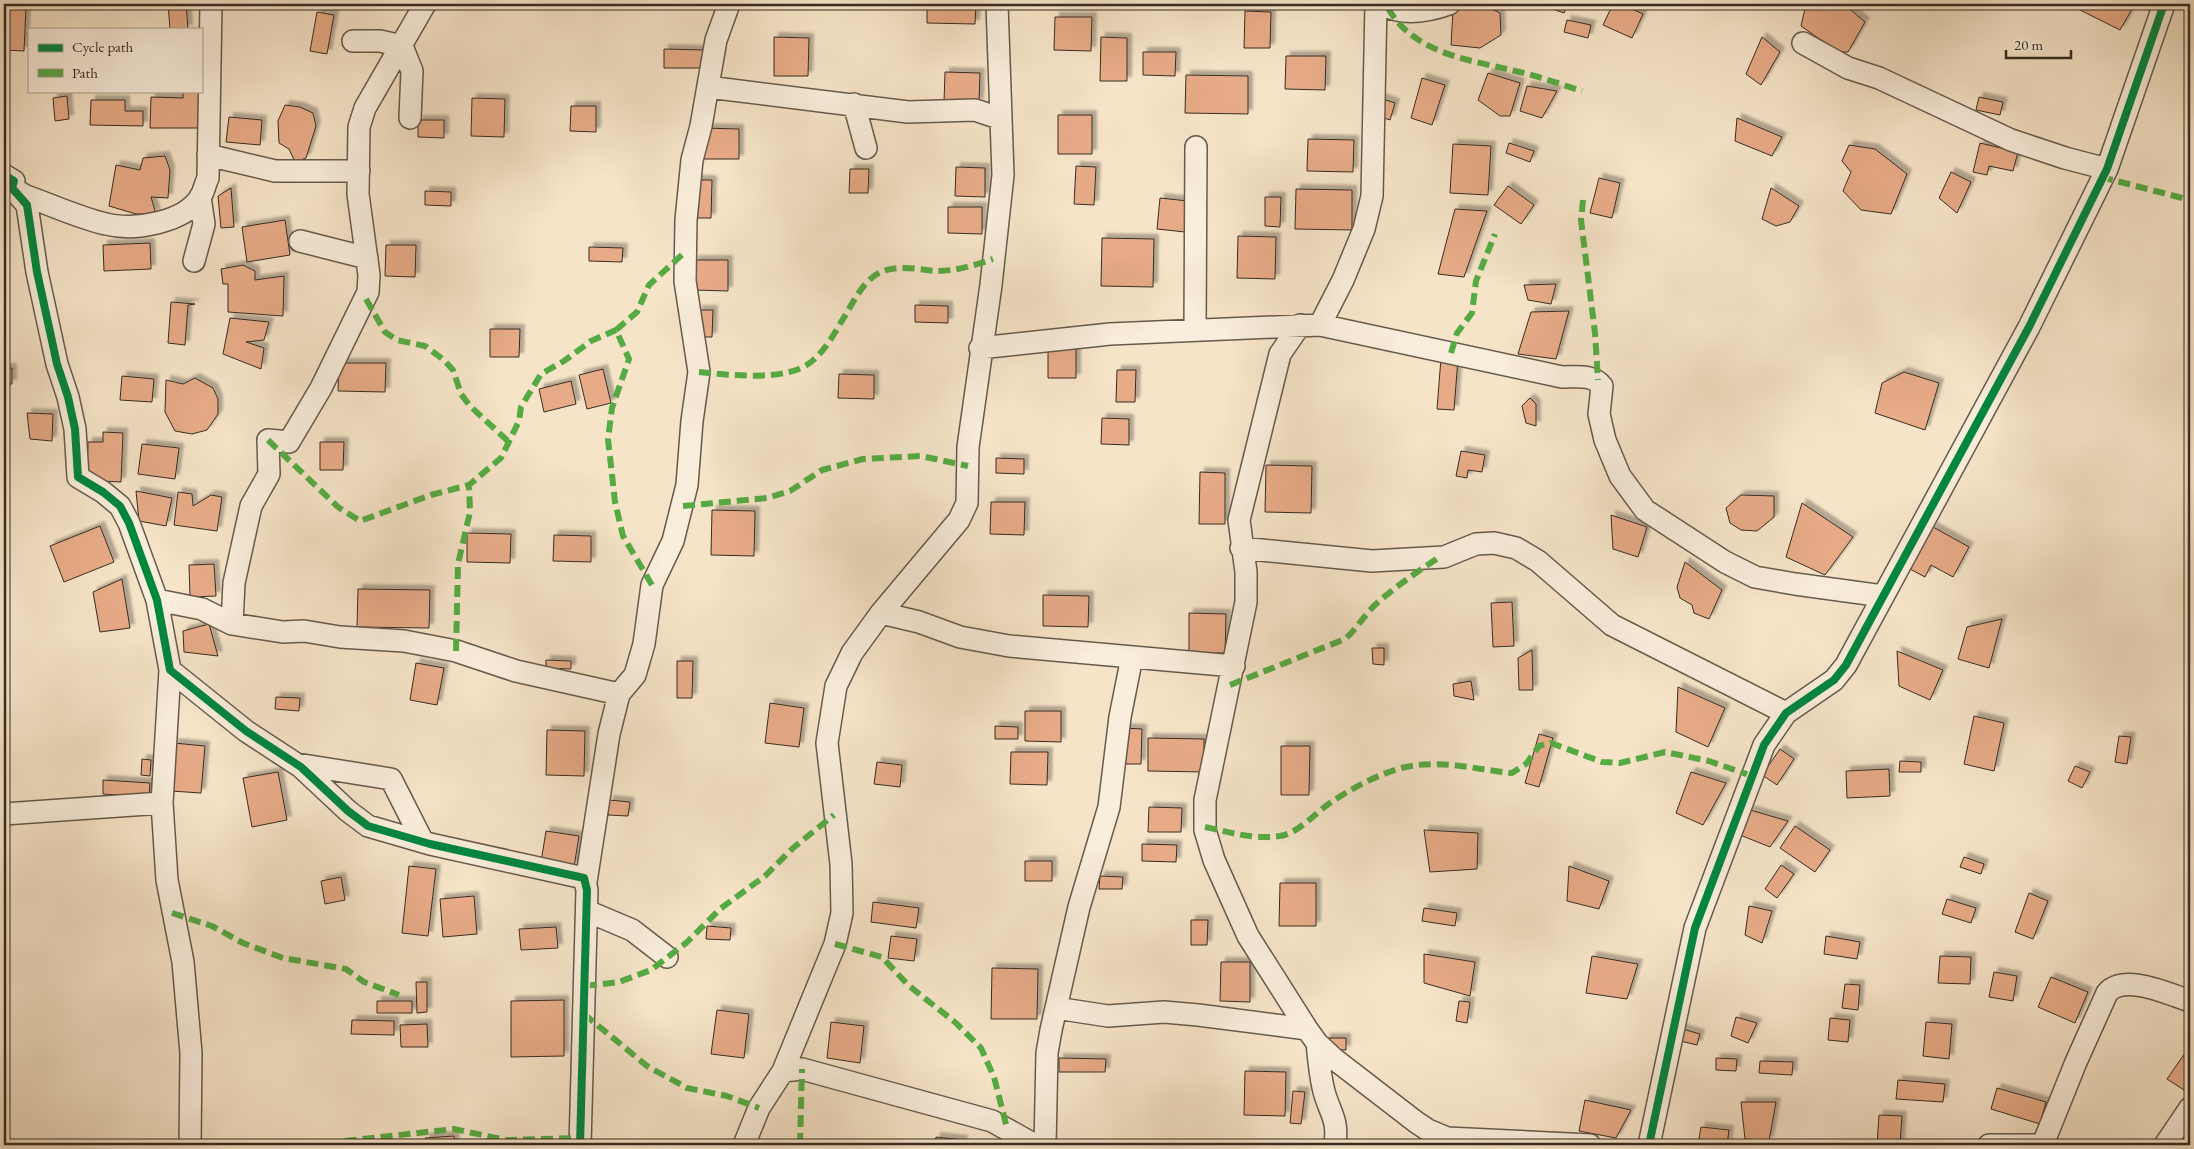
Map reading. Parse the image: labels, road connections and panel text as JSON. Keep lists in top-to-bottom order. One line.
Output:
{"legend":["Cycle path","Path"],"scale_bar":"20 m"}
